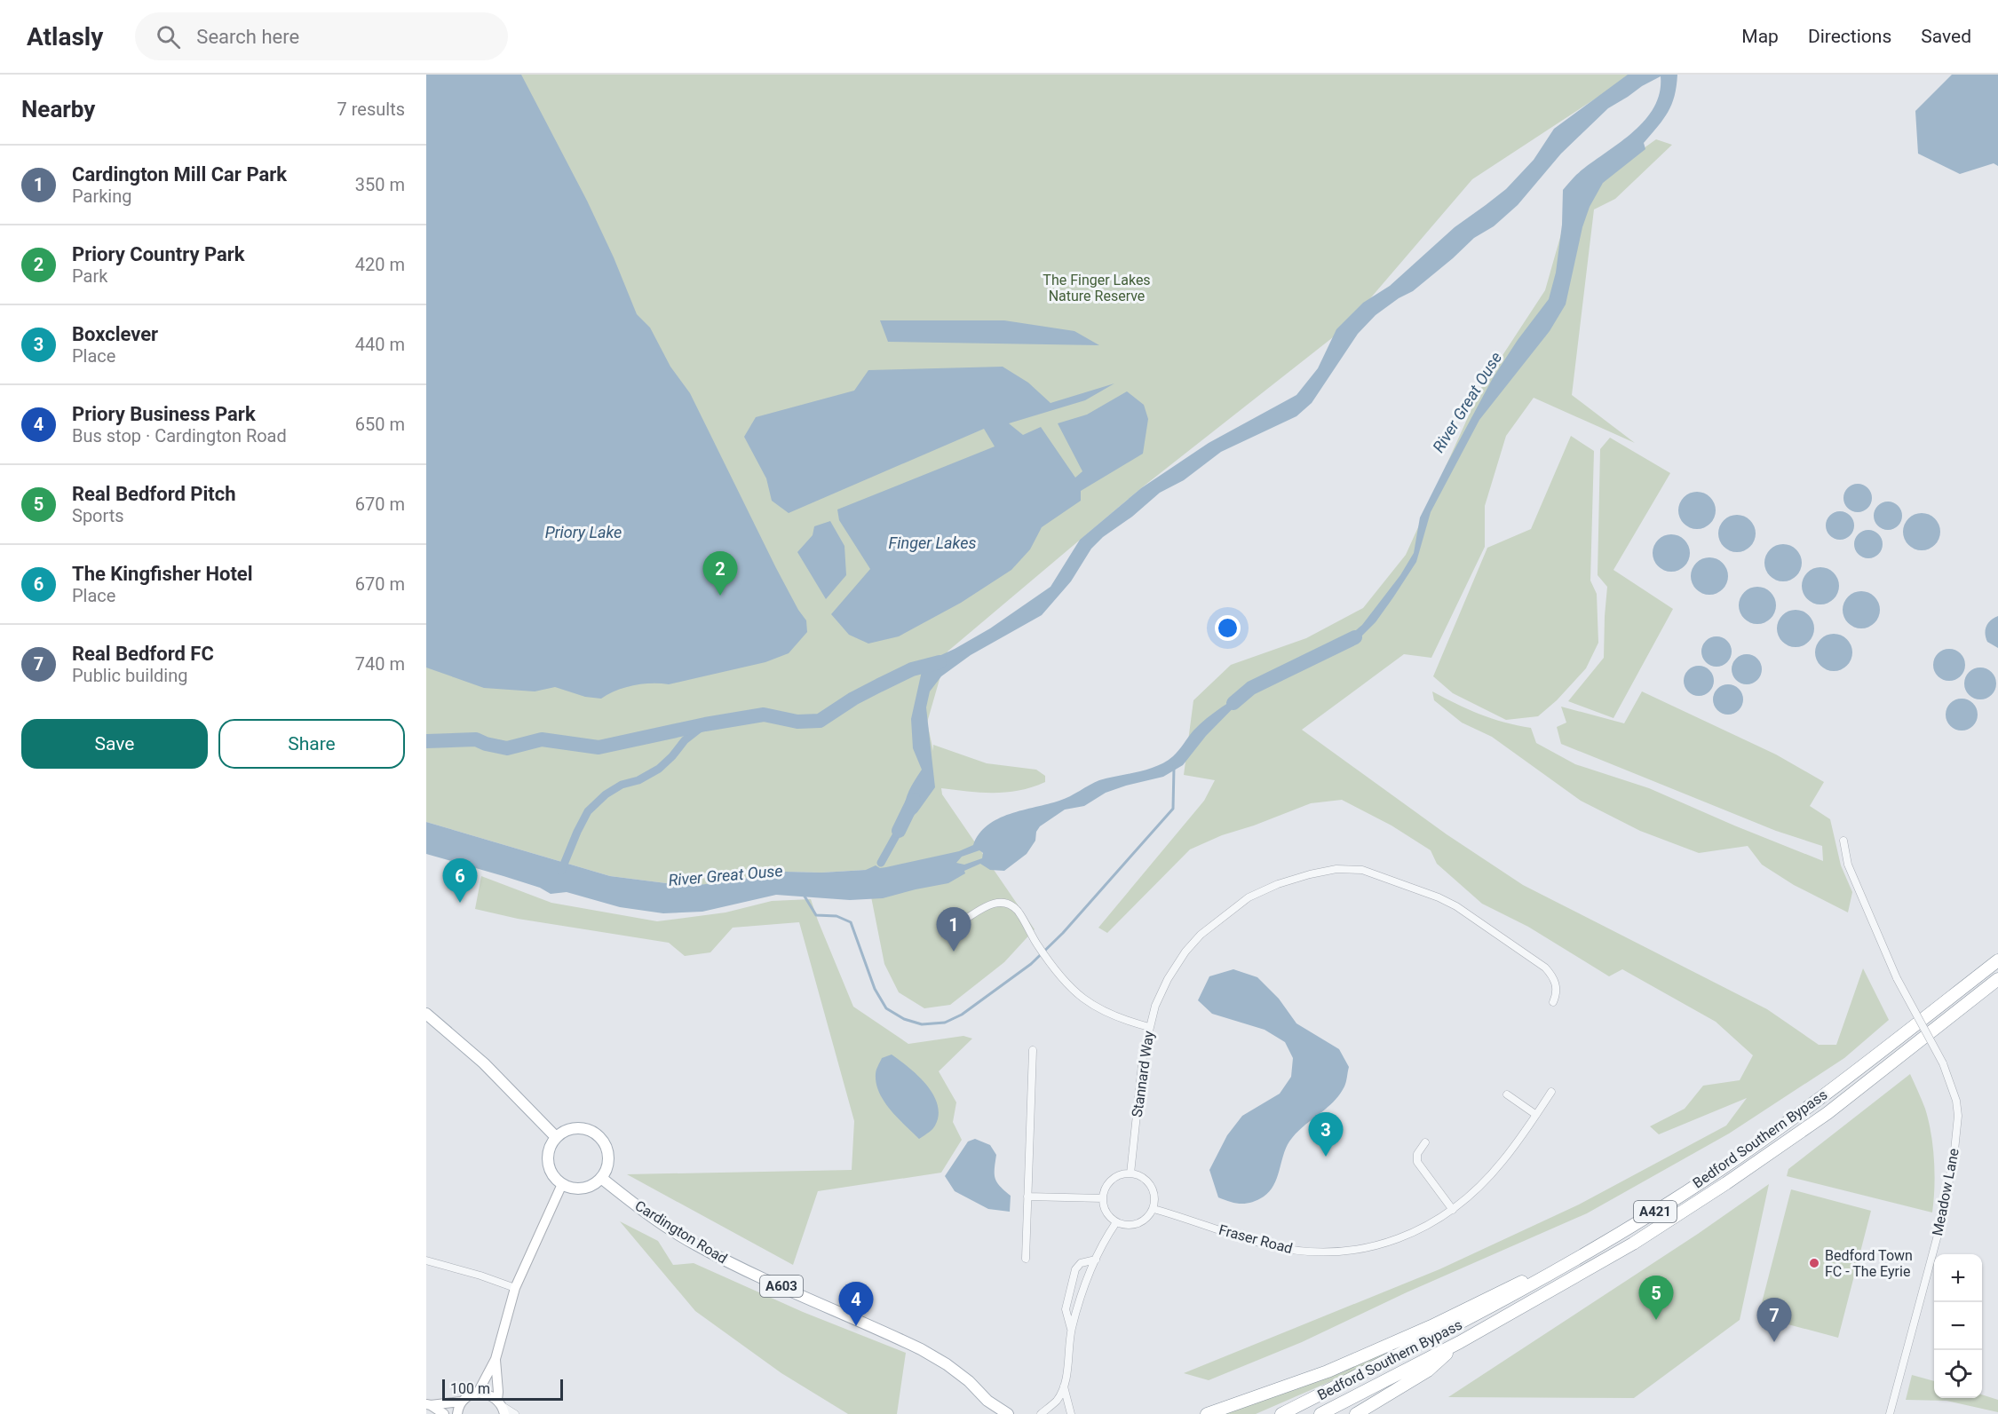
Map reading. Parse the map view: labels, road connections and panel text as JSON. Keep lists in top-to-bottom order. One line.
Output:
{"streets":{"highway":["Bedford Southern Bypass","A421"],"main road":["Cardington Road","A603"],"street":["Stannard Way","Meadow Lane","Fraser Road"]},"crossings":[["Stannard Way","Fraser Road"]],"water":["River Great Ouse","Priory Lake","Finger Lakes"],"parks":["The Finger Lakes Nature Reserve"],"places":["Bedford Town FC - The Eyrie"],"scale_bar":"100 m","page":{"header":"Atlasly","search":"Search here","nav":["Map","Directions","Saved"],"heading":["Nearby","7 results"],"list":[{"mark":"1","name":"Cardington Mill Car Park","note":"Parking","value":"350 m"},{"mark":"2","name":"Priory Country Park","note":"Park","value":"420 m"},{"mark":"3","name":"Boxclever","note":"Place","value":"440 m"},{"mark":"4","name":"Priory Business Park","note":"Bus stop · Cardington Road","value":"650 m"},{"mark":"5","name":"Real Bedford Pitch","note":"Sports","value":"670 m"},{"mark":"6","name":"The Kingfisher Hotel","note":"Place","value":"670 m"},{"mark":"7","name":"Real Bedford FC","note":"Public building","value":"740 m"}],"pins":["2","6","1","3","5","4","7"],"buttons":["Save","Share"],"map_buttons":["+","−"],"scale":"100 m"}}
